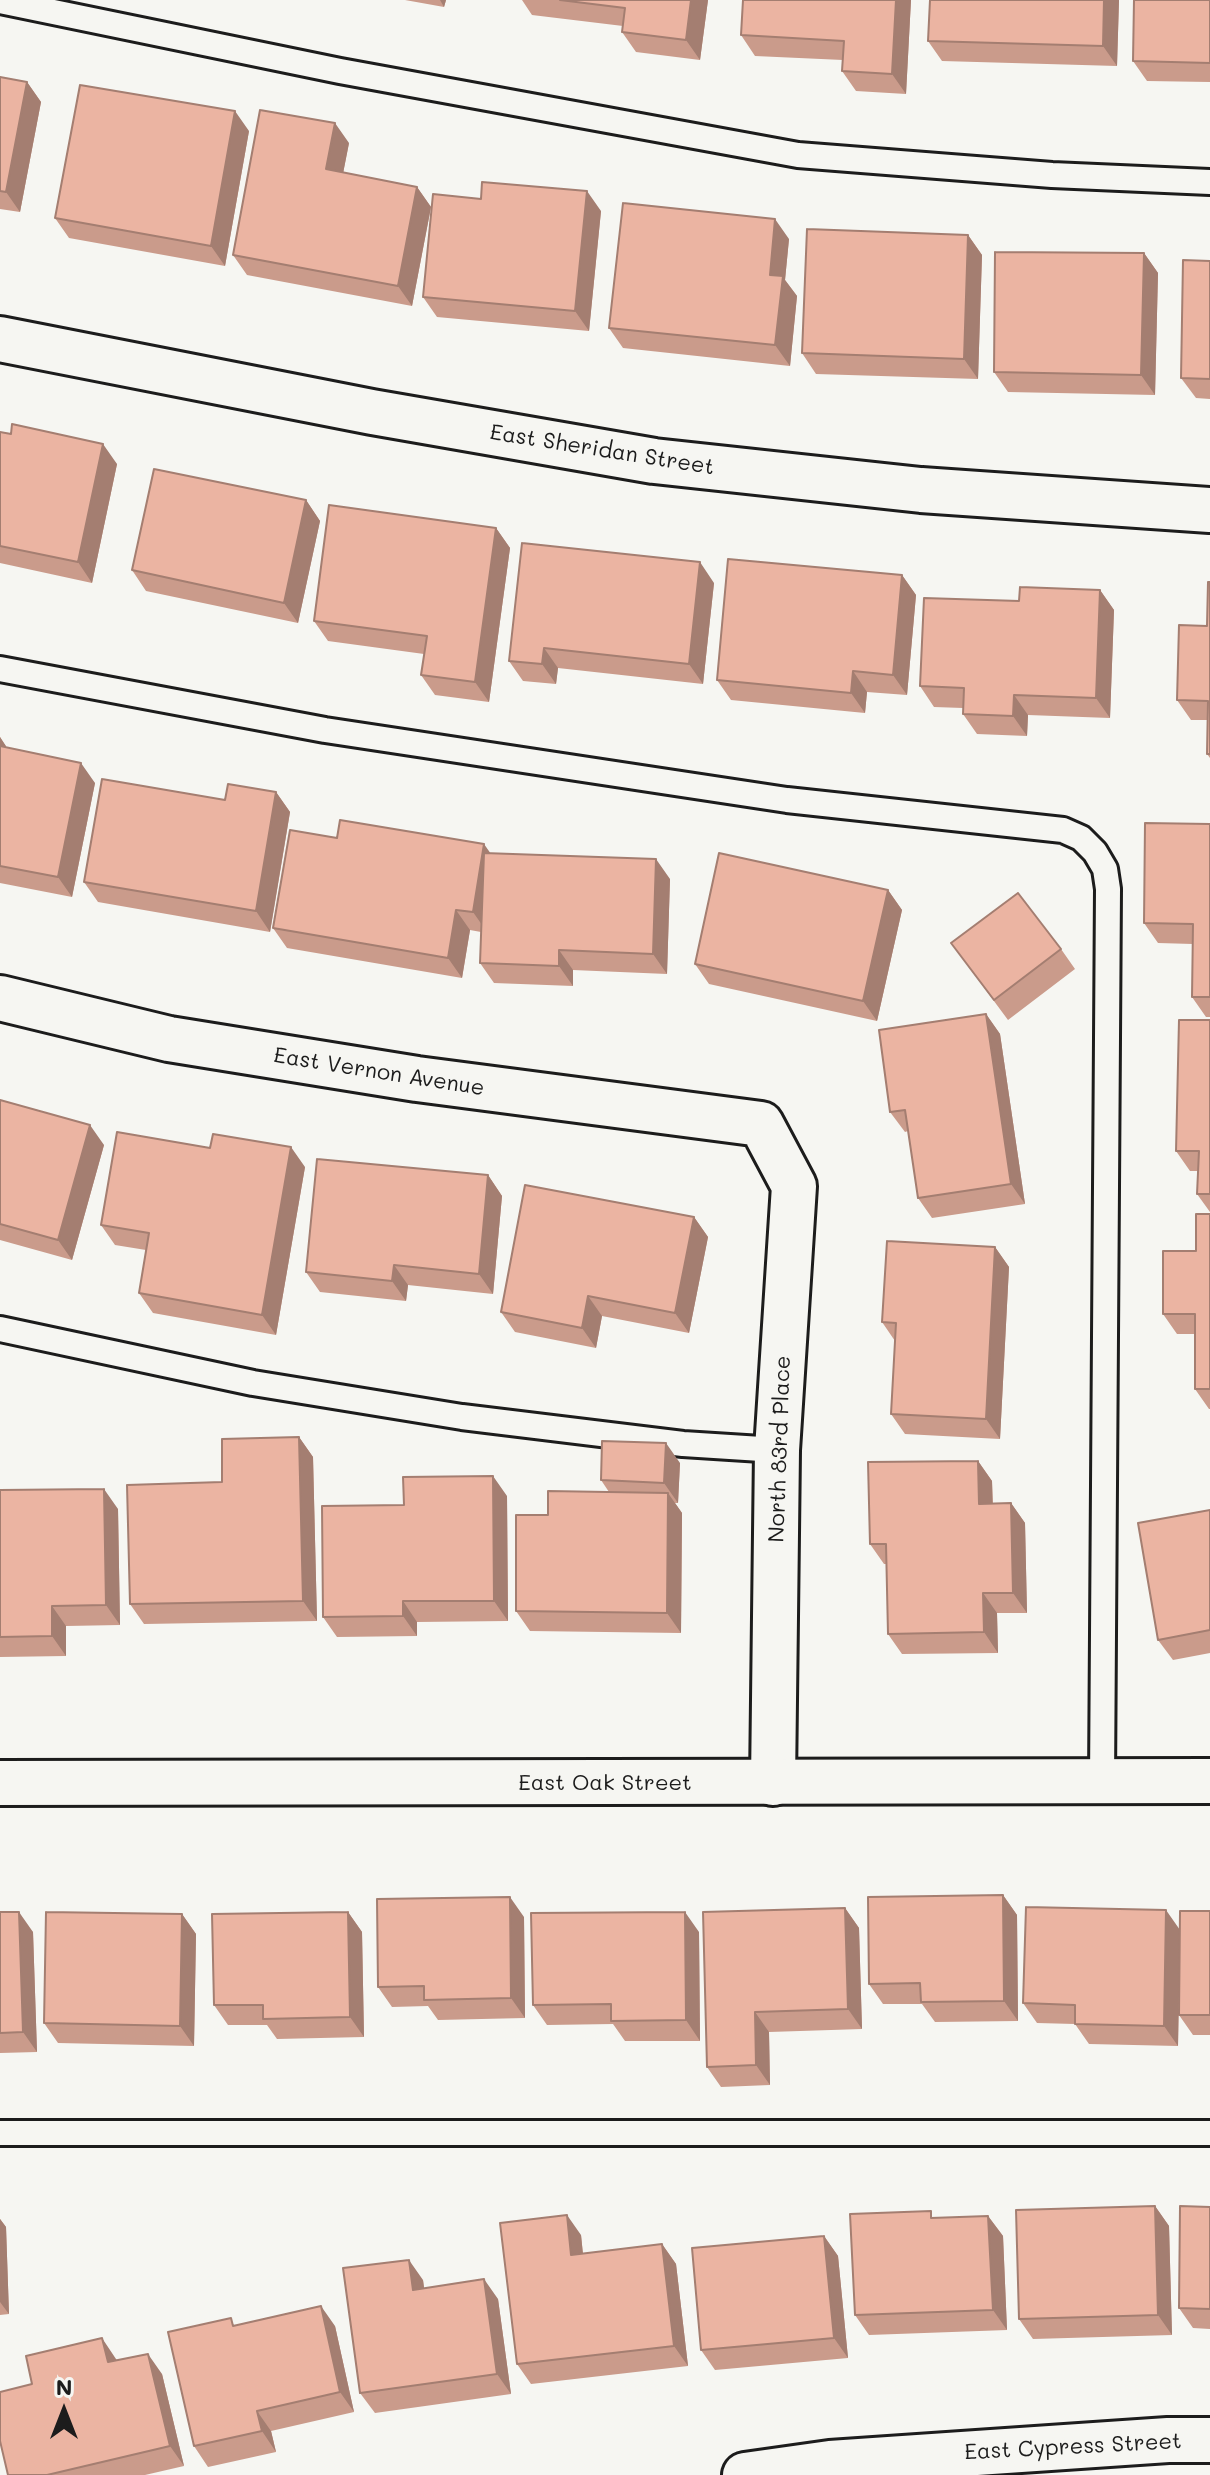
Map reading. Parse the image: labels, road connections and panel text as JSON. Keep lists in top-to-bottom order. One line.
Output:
{"streets":{"street":["East Sheridan Street","East Vernon Avenue","North 83rd Place","East Oak Street","East Cypress Street"]},"crossings":[["East Vernon Avenue","North 83rd Place"],["North 83rd Place","East Oak Street"]],"north":"top"}
